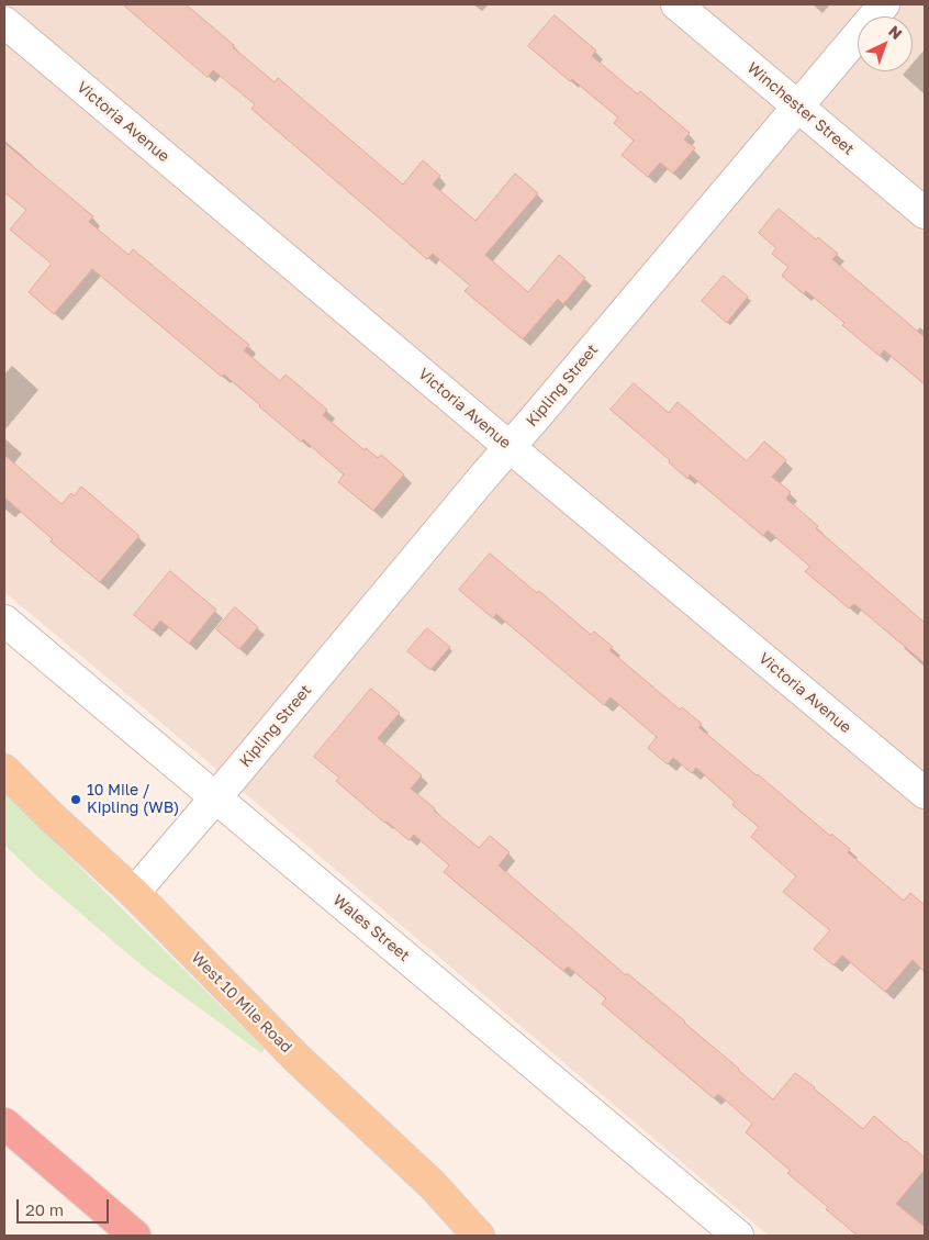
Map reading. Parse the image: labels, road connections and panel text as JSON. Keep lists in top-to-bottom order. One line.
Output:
{"streets":{"main road":["West 10 Mile Road"],"street":["Winchester Street","Victoria Avenue","Kipling Street","Wales Street"]},"crossings":[["Winchester Street","Kipling Street"],["Victoria Avenue","Kipling Street"],["Kipling Street","Wales Street"],["Kipling Street","West 10 Mile Road"]],"places":["10 Mile / Kipling (WB)"],"scale_bar":"20 m","north":"top right"}
